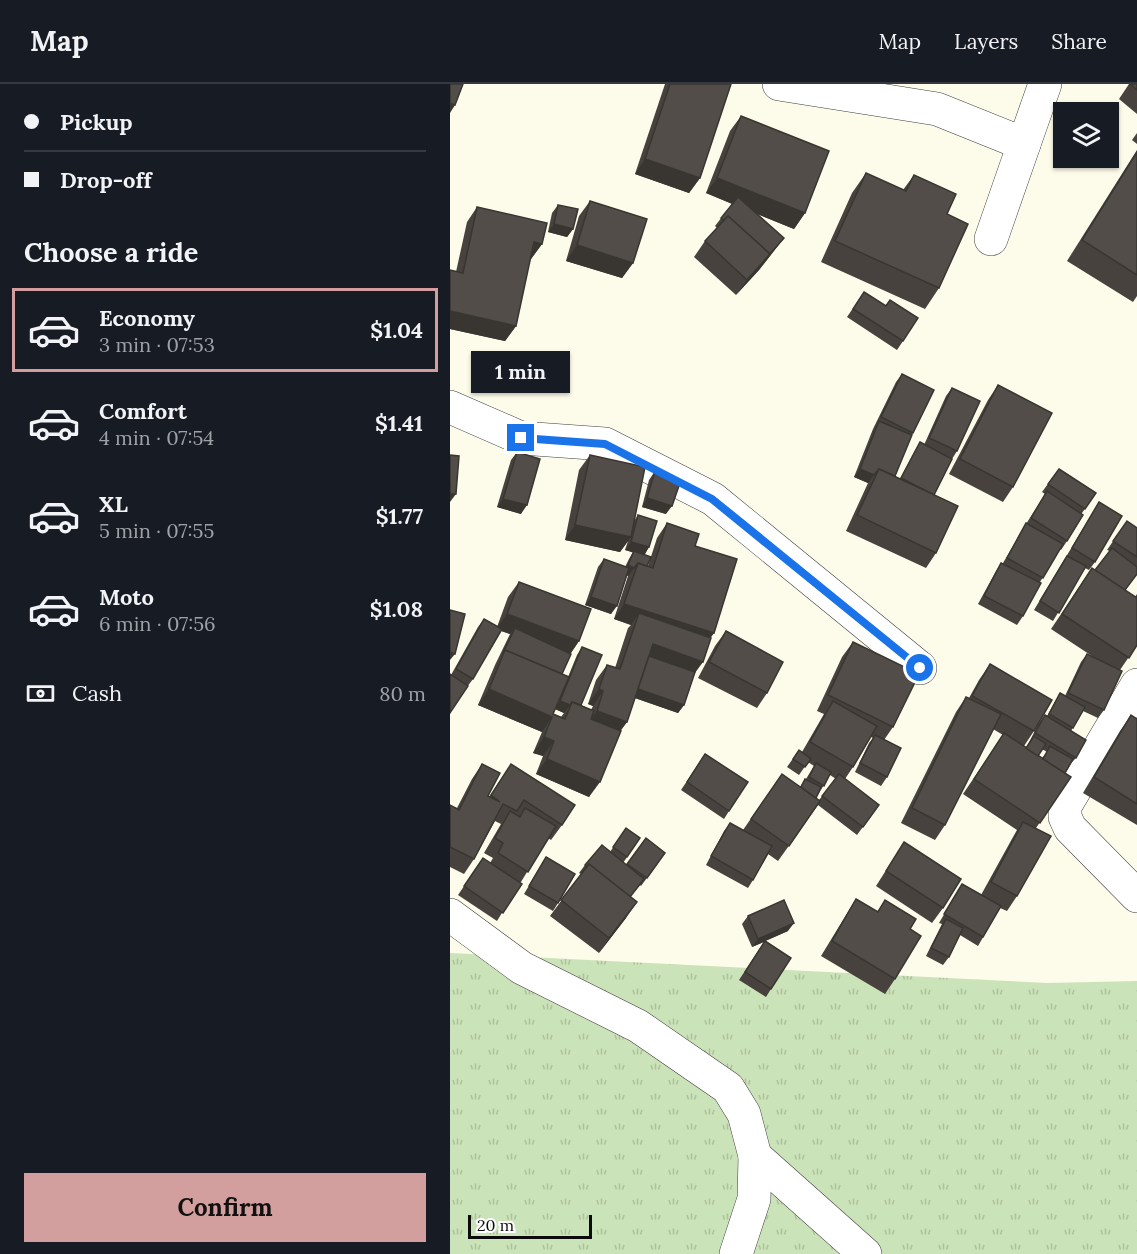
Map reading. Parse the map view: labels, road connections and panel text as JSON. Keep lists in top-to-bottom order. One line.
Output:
{"scale_bar":"20 m","page":{"header":"Map","nav":["Map","Layers","Share"],"banner":["Pickup","Drop-off"],"heading":"Choose a ride","list":[{"name":"Economy","note":"3 min · 07:53","value":"$1.04"},{"name":"Comfort","note":"4 min · 07:54","value":"$1.41"},{"name":"XL","note":"5 min · 07:55","value":"$1.77"},{"name":"Moto","note":"6 min · 07:56","value":"$1.08"}],"bubble":"1 min","pay":["Cash","80 m"],"buttons":"Confirm","scale":"20 m"}}
